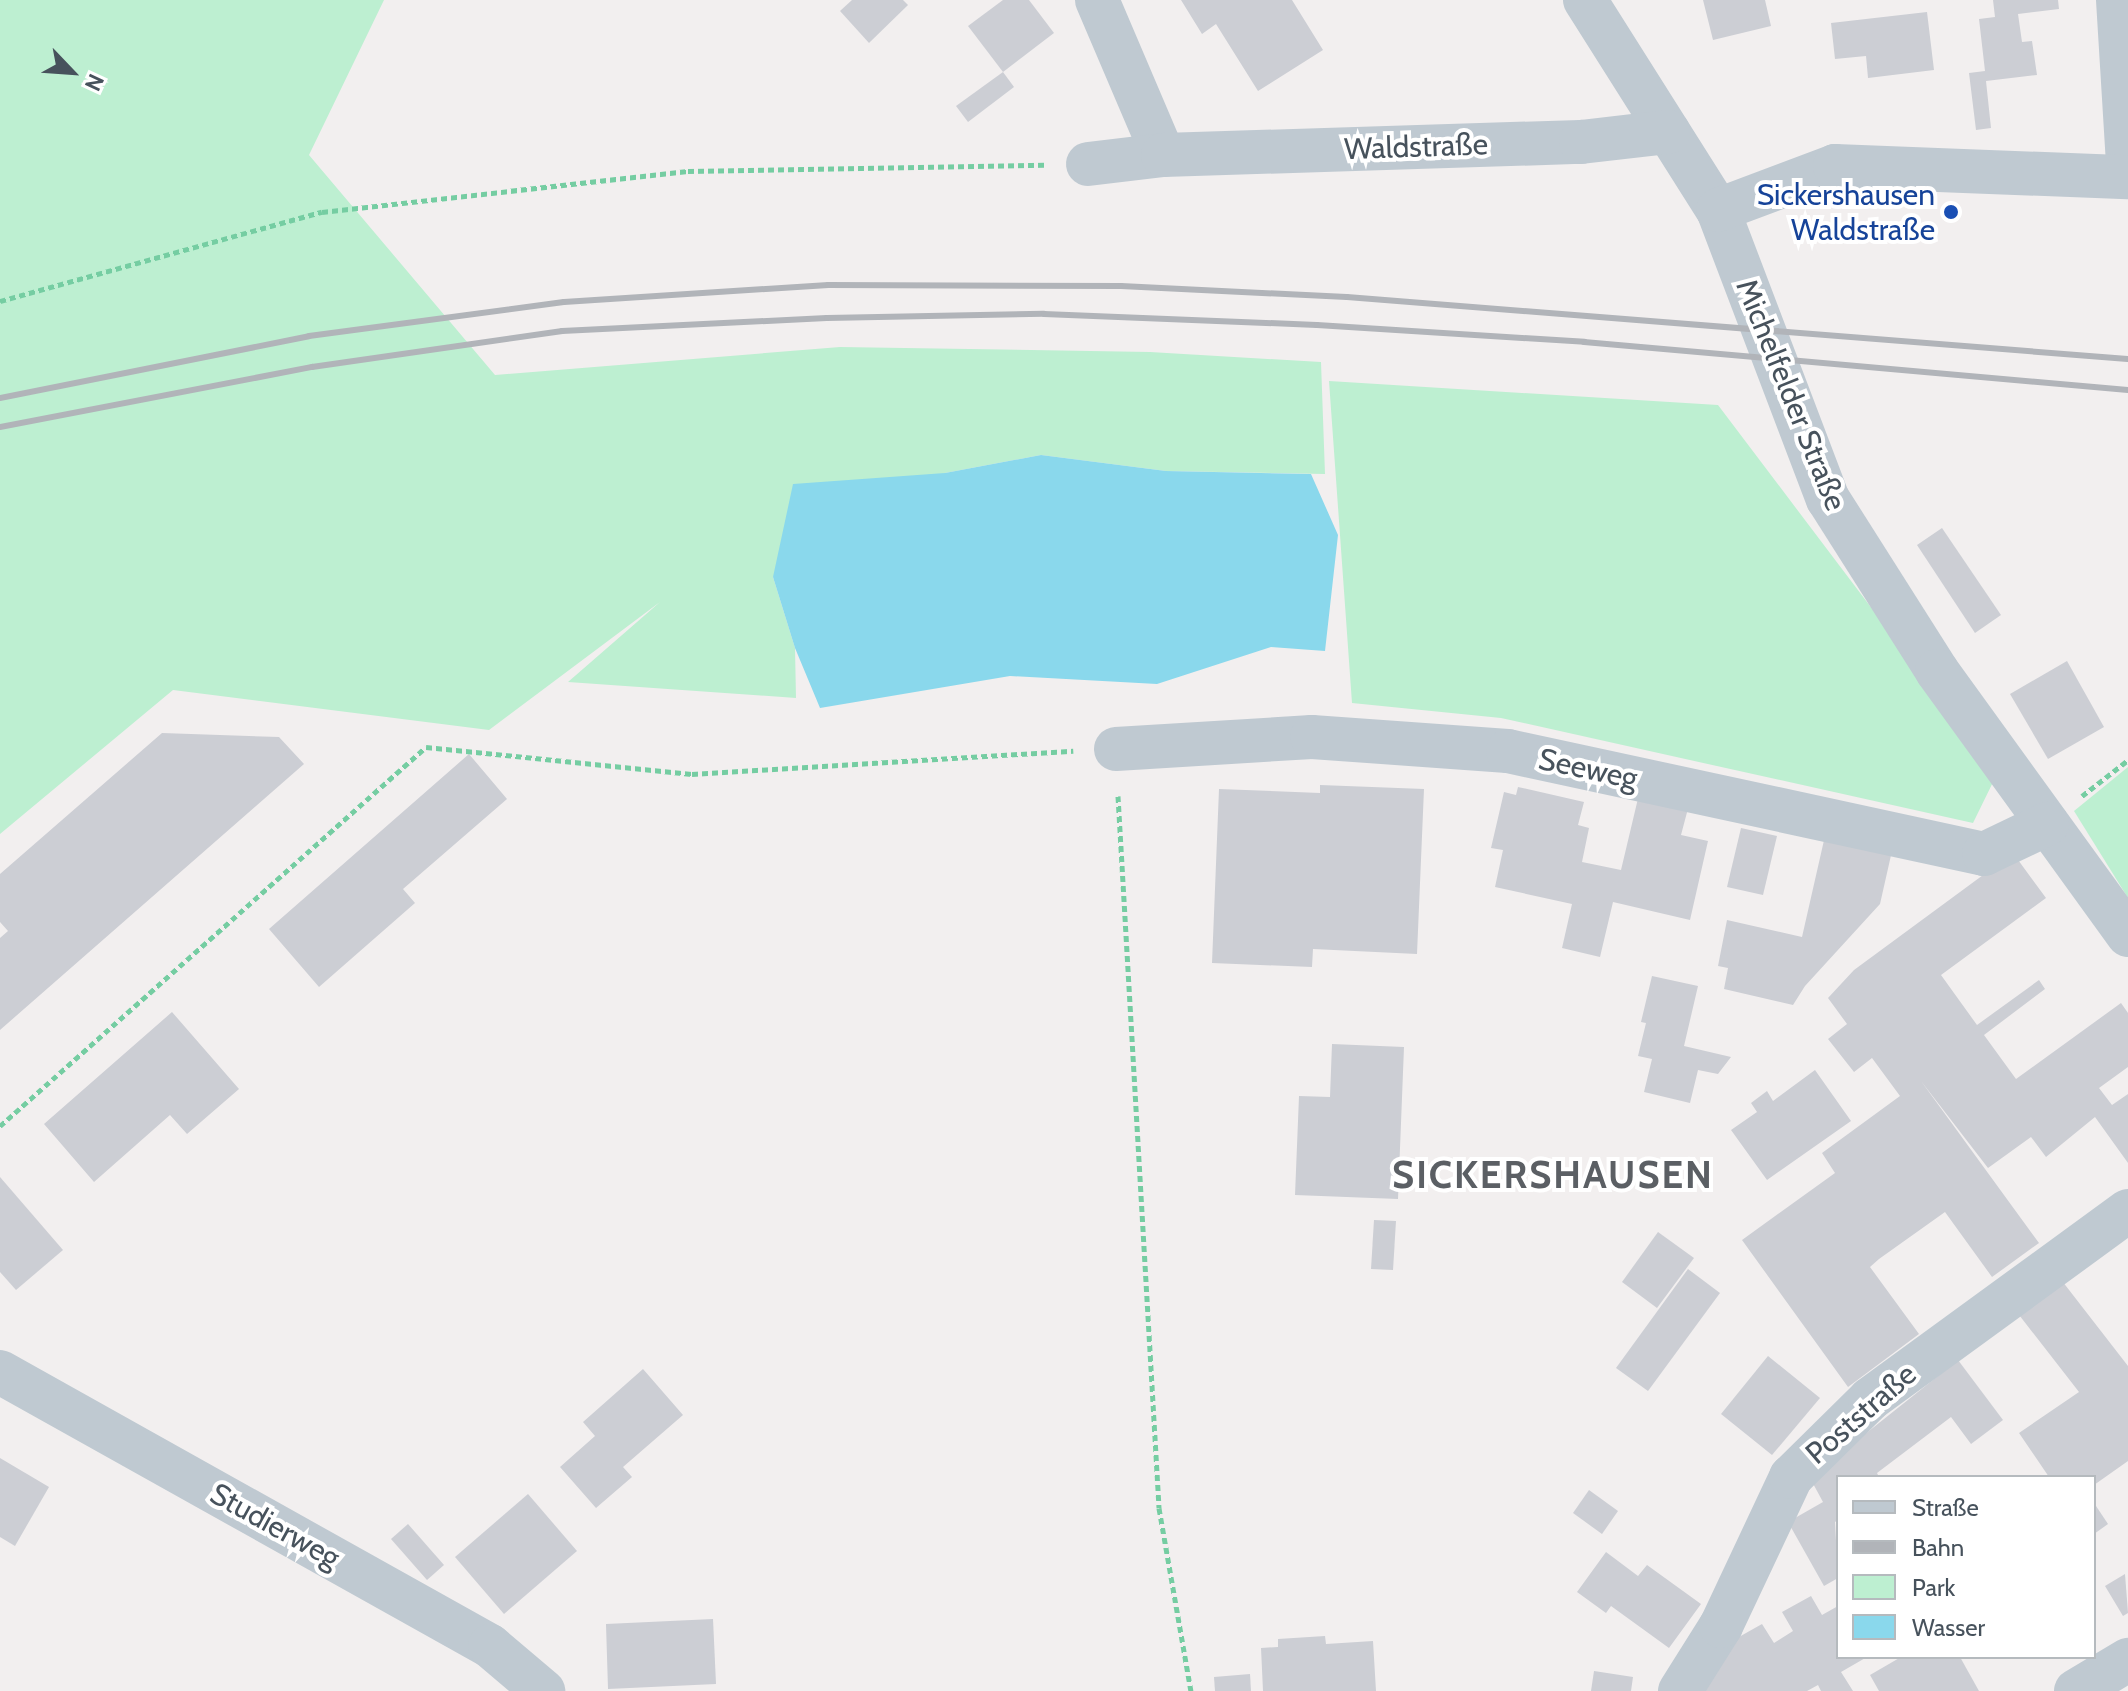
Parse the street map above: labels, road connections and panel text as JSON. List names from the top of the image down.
{
  "streets": {
    "street": [
      "Waldstraße",
      "Michelfelder Straße",
      "Seeweg",
      "Poststraße",
      "Studierweg"
    ]
  },
  "crossings": [
    ["Waldstraße", "Michelfelder Straße"],
    ["Michelfelder Straße", "Seeweg"]
  ],
  "districts": ["SICKERSHAUSEN"],
  "places": ["Sickershausen Waldstraße"],
  "legend": [
    "Straße",
    "Bahn",
    "Park",
    "Wasser"
  ],
  "north": "bottom right"
}
